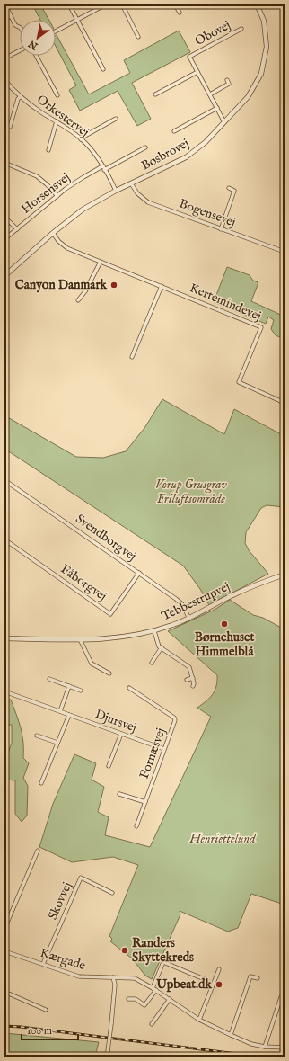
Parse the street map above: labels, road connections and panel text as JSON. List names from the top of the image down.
{
  "streets": {
    "street": [
      "Obovej",
      "Orkestervej",
      "Bøsbrovej",
      "Horsensvej",
      "Bogensevej",
      "Kertemindevej",
      "Svendborgvej",
      "Fåborgvej",
      "Tebbestrupvej",
      "Djursvej",
      "Fornæsvej",
      "Skovvej",
      "Kærgade"
    ]
  },
  "crossings": [
    ["Obovej", "Bøsbrovej"],
    ["Orkestervej", "Bøsbrovej"],
    ["Orkestervej", "Horsensvej"],
    ["Bøsbrovej", "Bogensevej"],
    ["Bøsbrovej", "Kertemindevej"],
    ["Svendborgvej", "Fåborgvej"],
    ["Svendborgvej", "Tebbestrupvej"],
    ["Djursvej", "Fornæsvej"],
    ["Skovvej", "Kærgade"]
  ],
  "parks": ["Vorup Grusgrav Friluftsområde", "Henriettelund"],
  "places": [
    "Canyon Danmark",
    "Børnehuset Himmelblå",
    "Randers Skyttekreds",
    "Upbeat.dk"
  ],
  "scale_bar": "100 m",
  "north": "bottom left"
}
